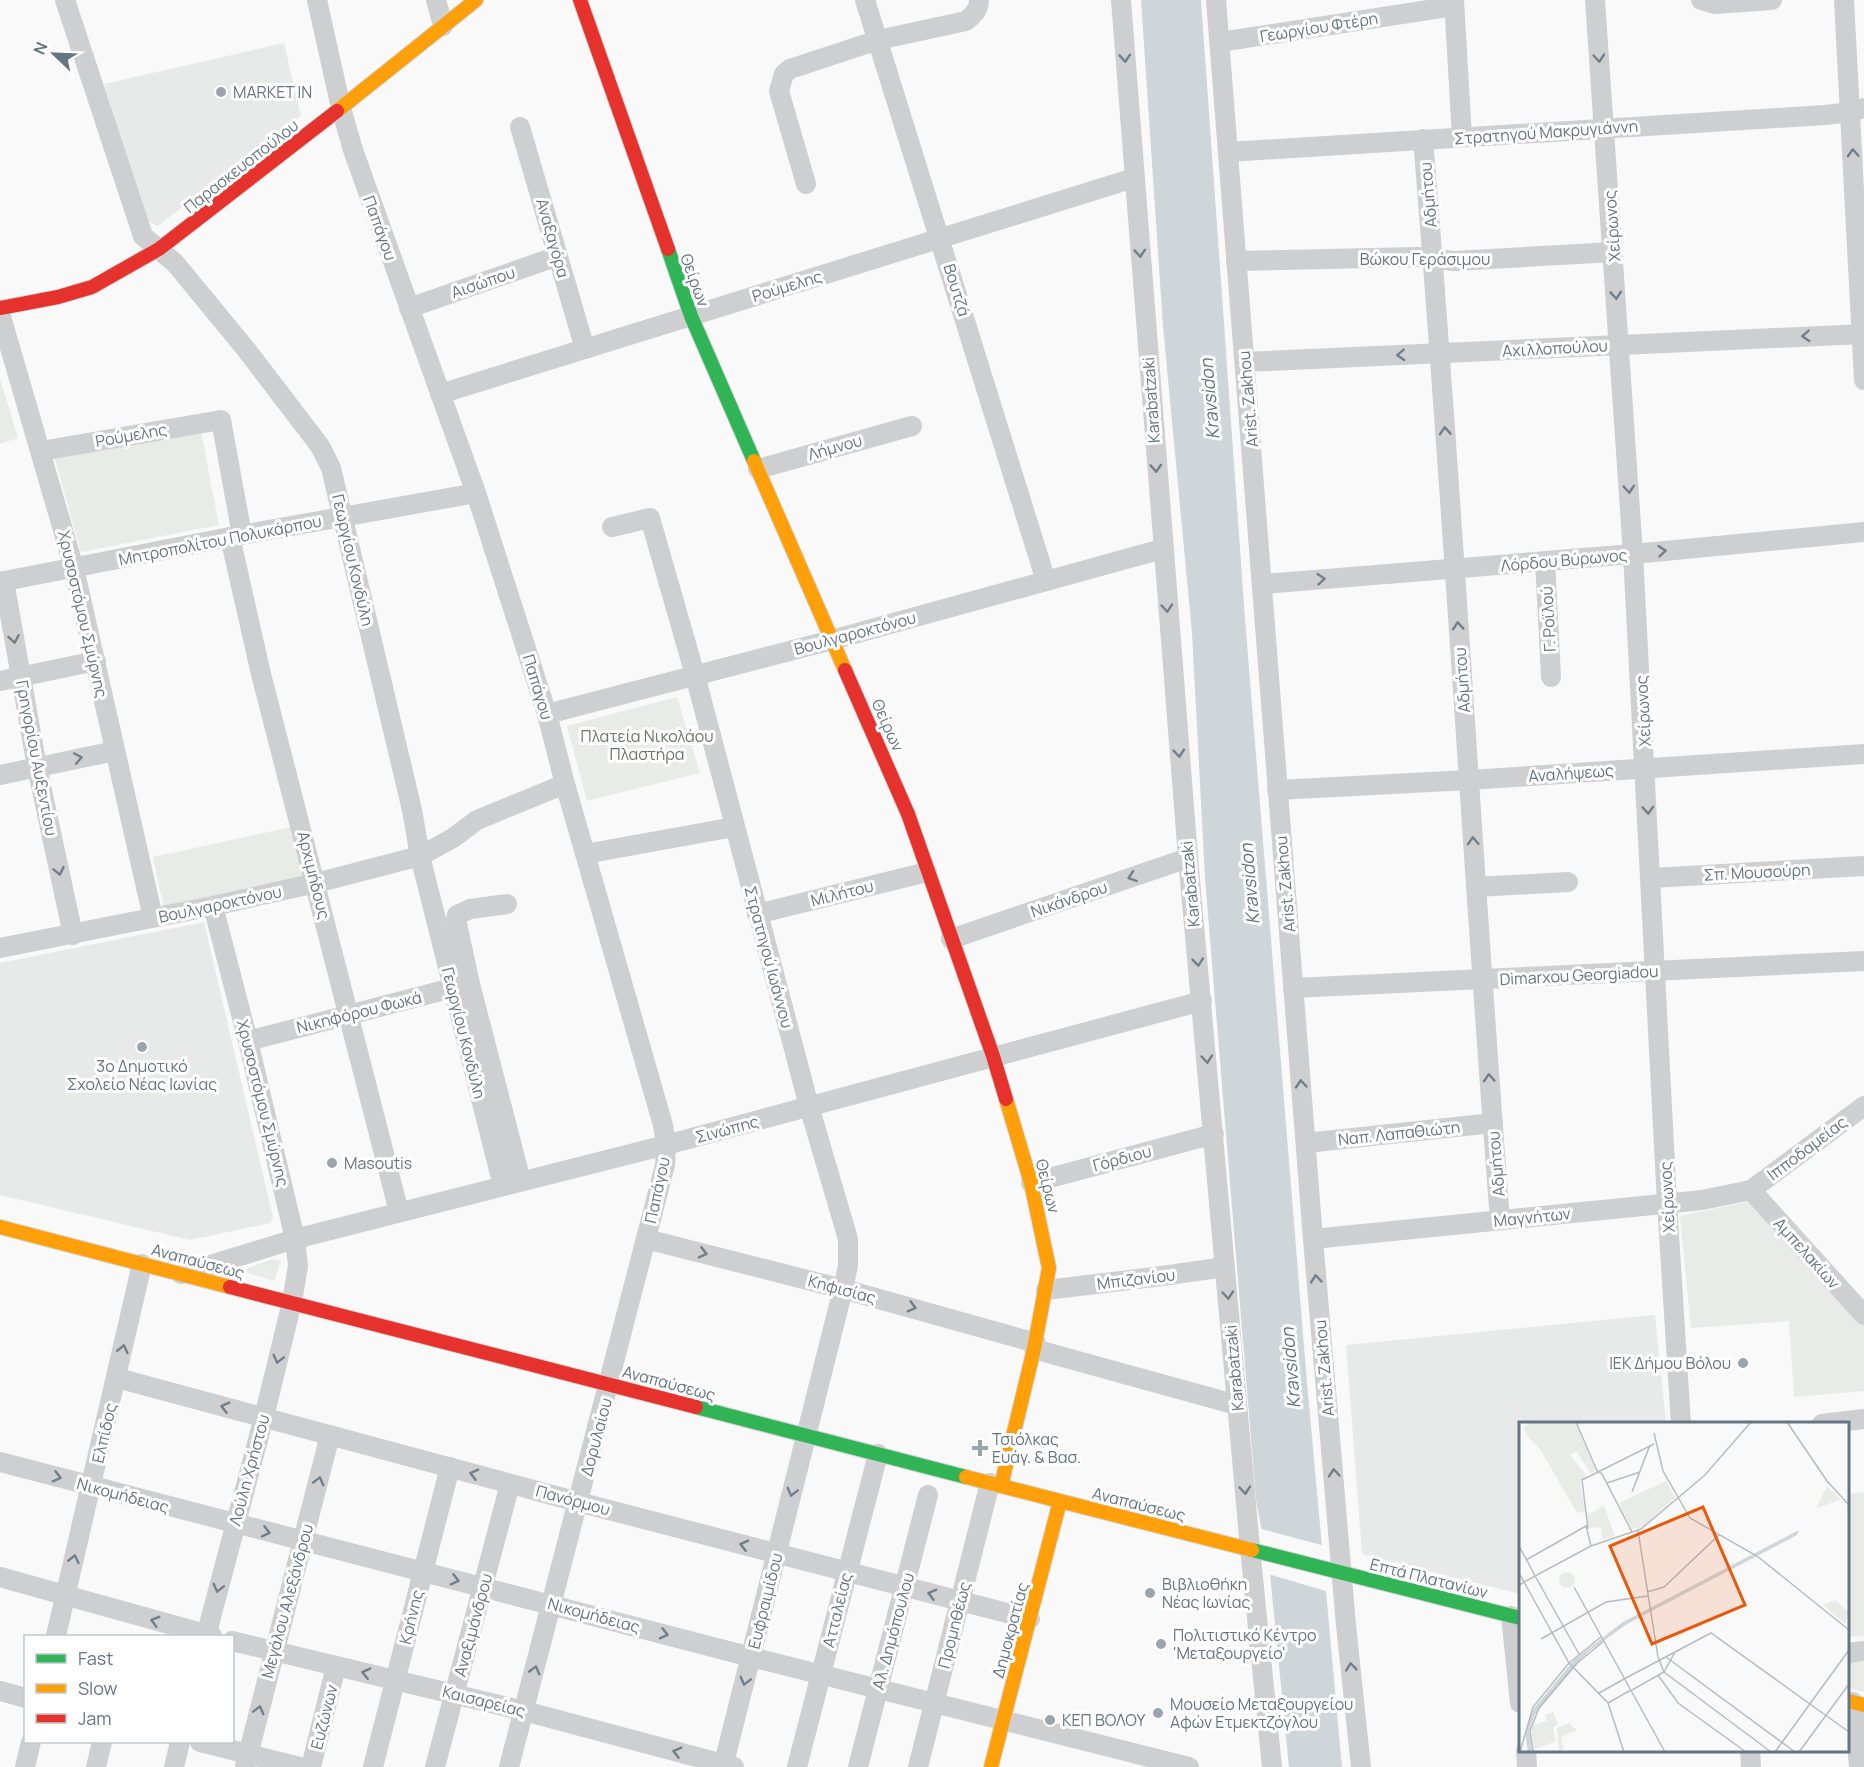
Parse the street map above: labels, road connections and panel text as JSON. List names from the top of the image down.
{
  "streets": {
    "street": [
      "Γεωργίου Φτέρη",
      "Στρατηγού Μακρυγιάννη",
      "Παρασκευοπούλου",
      "Αδμήτου",
      "Χείρωνος",
      "Παπάγου",
      "Αναξαγόρα",
      "Βώκου Γεράσιμου",
      "Θείρων",
      "Αισώπου",
      "Ρούμελης",
      "Βουτζά",
      "Αχιλλοπούλου",
      "Arist. Zakhou",
      "Karabatzaki",
      "Λήμνου",
      "Μητροπολίτου Πολυκάρπου",
      "Γεωργίου Κονδύλη",
      "Λόρδου Βύρωνος",
      "Χρυσοστόμου Σμύρνης",
      "Γ. Ροϊλού",
      "Βουλγαροκτόνου",
      "Γρηγορίου Αυξεντίου",
      "Αναλήψεως",
      "Σπ. Μουσούρη",
      "Αρχιμήδους",
      "Μιλήτου",
      "Νικάνδρου",
      "Στρατηγού Ιωάννου",
      "Dimarxou Georgiadou",
      "Νικηφόρου Φωκά",
      "Σινώπης",
      "Ναπ. Λαπαθιώτη",
      "Ιπποδαμείας",
      "Γόρδιου",
      "Μαγνήτων",
      "Αμπελακίων",
      "Αναπαύσεως",
      "Μπιζανίου",
      "Κηφισίας",
      "Ελπίδος",
      "Δορυλαίου",
      "Λούλη Χρήστου",
      "Νικομήδειας",
      "Πανόρμου",
      "Επτά Πλατανίων",
      "Μεγάλου Αλεξάνδρου",
      "Ευφραιμίδου",
      "Ατταλείας",
      "Κρήνης",
      "Αναξιμάνδρου",
      "Προμηθέως",
      "Δημοκρατίας",
      "Αλ. Δημόπουλου",
      "Καισαρείας",
      "Ευζώνων"
    ]
  },
  "crossings": [
    ["Γεωργίου Φτέρη", "Arist. Zakhou"],
    ["Στρατηγού Μακρυγιάννη", "Αδμήτου"],
    ["Στρατηγού Μακρυγιάννη", "Χείρωνος"],
    ["Στρατηγού Μακρυγιάννη", "Arist. Zakhou"],
    ["Παρασκευοπούλου", "Παπάγου"],
    ["Παρασκευοπούλου", "Γεωργίου Κονδύλη"],
    ["Αδμήτου", "Βώκου Γεράσιμου"],
    ["Αδμήτου", "Αχιλλοπούλου"],
    ["Αδμήτου", "Λόρδου Βύρωνος"],
    ["Αδμήτου", "Αναλήψεως"],
    ["Αδμήτου", "Dimarxou Georgiadou"],
    ["Αδμήτου", "Ναπ. Λαπαθιώτη"],
    ["Αδμήτου", "Μαγνήτων"],
    ["Χείρωνος", "Βώκου Γεράσιμου"],
    ["Χείρωνος", "Αχιλλοπούλου"],
    ["Χείρωνος", "Λόρδου Βύρωνος"],
    ["Χείρωνος", "Αναλήψεως"],
    ["Χείρωνος", "Σπ. Μουσούρη"],
    ["Χείρωνος", "Dimarxou Georgiadou"],
    ["Χείρωνος", "Μαγνήτων"],
    ["Παπάγου", "Αισώπου"],
    ["Παπάγου", "Ρούμελης"],
    ["Παπάγου", "Μητροπολίτου Πολυκάρπου"],
    ["Παπάγου", "Βουλγαροκτόνου"],
    ["Παπάγου", "Σινώπης"],
    ["Παπάγου", "Αναπαύσεως"],
    ["Παπάγου", "Κηφισίας"],
    ["Παπάγου", "Δορυλαίου"],
    ["Αναξαγόρα", "Αισώπου"],
    ["Αναξαγόρα", "Ρούμελης"],
    ["Βώκου Γεράσιμου", "Arist. Zakhou"],
    ["Θείρων", "Ρούμελης"],
    ["Θείρων", "Λήμνου"],
    ["Θείρων", "Βουλγαροκτόνου"],
    ["Θείρων", "Μιλήτου"],
    ["Θείρων", "Νικάνδρου"],
    ["Θείρων", "Σινώπης"],
    ["Θείρων", "Γόρδιου"],
    ["Θείρων", "Αναπαύσεως"],
    ["Θείρων", "Μπιζανίου"],
    ["Θείρων", "Κηφισίας"],
    ["Θείρων", "Προμηθέως"],
    ["Ρούμελης", "Βουτζά"],
    ["Ρούμελης", "Karabatzaki"],
    ["Ρούμελης", "Χρυσοστόμου Σμύρνης"],
    ["Ρούμελης", "Αρχιμήδους"],
    ["Βουτζά", "Βουλγαροκτόνου"],
    ["Αχιλλοπούλου", "Arist. Zakhou"],
    ["Arist. Zakhou", "Λόρδου Βύρωνος"],
    ["Arist. Zakhou", "Αναλήψεως"],
    ["Arist. Zakhou", "Dimarxou Georgiadou"],
    ["Arist. Zakhou", "Ναπ. Λαπαθιώτη"],
    ["Arist. Zakhou", "Μαγνήτων"],
    ["Arist. Zakhou", "Αναπαύσεως"],
    ["Arist. Zakhou", "Επτά Πλατανίων"],
    ["Karabatzaki", "Βουλγαροκτόνου"],
    ["Karabatzaki", "Νικάνδρου"],
    ["Karabatzaki", "Σινώπης"],
    ["Karabatzaki", "Γόρδιου"],
    ["Karabatzaki", "Αναπαύσεως"],
    ["Karabatzaki", "Μπιζανίου"],
    ["Karabatzaki", "Κηφισίας"],
    ["Μητροπολίτου Πολυκάρπου", "Γεωργίου Κονδύλη"],
    ["Μητροπολίτου Πολυκάρπου", "Χρυσοστόμου Σμύρνης"],
    ["Μητροπολίτου Πολυκάρπου", "Γρηγορίου Αυξεντίου"],
    ["Μητροπολίτου Πολυκάρπου", "Αρχιμήδους"],
    ["Γεωργίου Κονδύλη", "Βουλγαροκτόνου"],
    ["Γεωργίου Κονδύλη", "Νικηφόρου Φωκά"],
    ["Γεωργίου Κονδύλη", "Σινώπης"],
    ["Λόρδου Βύρωνος", "Γ. Ροϊλού"],
    ["Χρυσοστόμου Σμύρνης", "Βουλγαροκτόνου"],
    ["Χρυσοστόμου Σμύρνης", "Νικηφόρου Φωκά"],
    ["Χρυσοστόμου Σμύρνης", "Σινώπης"],
    ["Χρυσοστόμου Σμύρνης", "Αναπαύσεως"],
    ["Χρυσοστόμου Σμύρνης", "Λούλη Χρήστου"],
    ["Βουλγαροκτόνου", "Γρηγορίου Αυξεντίου"],
    ["Βουλγαροκτόνου", "Αρχιμήδους"],
    ["Βουλγαροκτόνου", "Στρατηγού Ιωάννου"],
    ["Αρχιμήδους", "Νικηφόρου Φωκά"],
    ["Αρχιμήδους", "Σινώπης"],
    ["Μιλήτου", "Στρατηγού Ιωάννου"],
    ["Στρατηγού Ιωάννου", "Σινώπης"],
    ["Στρατηγού Ιωάννου", "Αναπαύσεως"],
    ["Στρατηγού Ιωάννου", "Κηφισίας"],
    ["Στρατηγού Ιωάννου", "Ευφραιμίδου"],
    ["Σινώπης", "Αναπαύσεως"],
    ["Ιπποδαμείας", "Μαγνήτων"],
    ["Ιπποδαμείας", "Αμπελακίων"],
    ["Μαγνήτων", "Αμπελακίων"],
    ["Αναπαύσεως", "Ελπίδος"],
    ["Αναπαύσεως", "Δορυλαίου"],
    ["Αναπαύσεως", "Λούλη Χρήστου"],
    ["Αναπαύσεως", "Επτά Πλατανίων"],
    ["Αναπαύσεως", "Ευφραιμίδου"],
    ["Αναπαύσεως", "Ατταλείας"],
    ["Αναπαύσεως", "Προμηθέως"],
    ["Αναπαύσεως", "Δημοκρατίας"],
    ["Ελπίδος", "Νικομήδειας"],
    ["Ελπίδος", "Πανόρμου"],
    ["Δορυλαίου", "Νικομήδειας"],
    ["Δορυλαίου", "Πανόρμου"],
    ["Δορυλαίου", "Καισαρείας"],
    ["Λούλη Χρήστου", "Νικομήδειας"],
    ["Λούλη Χρήστου", "Πανόρμου"],
    ["Νικομήδειας", "Μεγάλου Αλεξάνδρου"],
    ["Νικομήδειας", "Ευφραιμίδου"],
    ["Νικομήδειας", "Ατταλείας"],
    ["Νικομήδειας", "Κρήνης"],
    ["Νικομήδειας", "Αναξιμάνδρου"],
    ["Νικομήδειας", "Προμηθέως"],
    ["Νικομήδειας", "Δημοκρατίας"],
    ["Νικομήδειας", "Αλ. Δημόπουλου"],
    ["Πανόρμου", "Μεγάλου Αλεξάνδρου"],
    ["Πανόρμου", "Ευφραιμίδου"],
    ["Πανόρμου", "Ατταλείας"],
    ["Πανόρμου", "Κρήνης"],
    ["Πανόρμου", "Αναξιμάνδρου"],
    ["Πανόρμου", "Προμηθέως"],
    ["Πανόρμου", "Δημοκρατίας"],
    ["Πανόρμου", "Αλ. Δημόπουλου"],
    ["Μεγάλου Αλεξάνδρου", "Καισαρείας"],
    ["Ευφραιμίδου", "Καισαρείας"],
    ["Κρήνης", "Καισαρείας"],
    ["Αναξιμάνδρου", "Καισαρείας"],
    ["Καισαρείας", "Ευζώνων"]
  ],
  "one_way": [
    "Αδμήτου",
    "Χείρωνος",
    "Αχιλλοπούλου",
    "Arist. Zakhou",
    "Karabatzaki",
    "Λόρδου Βύρωνος",
    "Γρηγορίου Αυξεντίου",
    "Νικάνδρου",
    "Κηφισίας",
    "Ελπίδος",
    "Λούλη Χρήστου",
    "Νικομήδειας",
    "Πανόρμου",
    "Μεγάλου Αλεξάνδρου",
    "Ευφραιμίδου",
    "Καισαρείας"
  ],
  "water": ["Kravsidon"],
  "parks": ["Πλατεία Νικολάου Πλαστήρα"],
  "places": {
    "other": [
      "MARKET IN",
      "3ο Δημοτικό Σχολείο Νέας Ιωνίας",
      "Masoutis",
      "ΙΕΚ Δήμου Βόλου",
      "Βιβλιοθήκη Νέας Ιωνίας",
      "Πολιτιστικό Κέντρο 'Μεταξουργείο'",
      "Μουσείο Μεταξουργείου Αφών Ετμεκτζόγλου",
      "ΚΕΠ ΒΟΛΟΥ"
    ],
    "health": ["Τσιόλκας Ευάγ. & Βασ."]
  },
  "legend": ["Fast", "Slow", "Jam"],
  "north": "top left"
}
